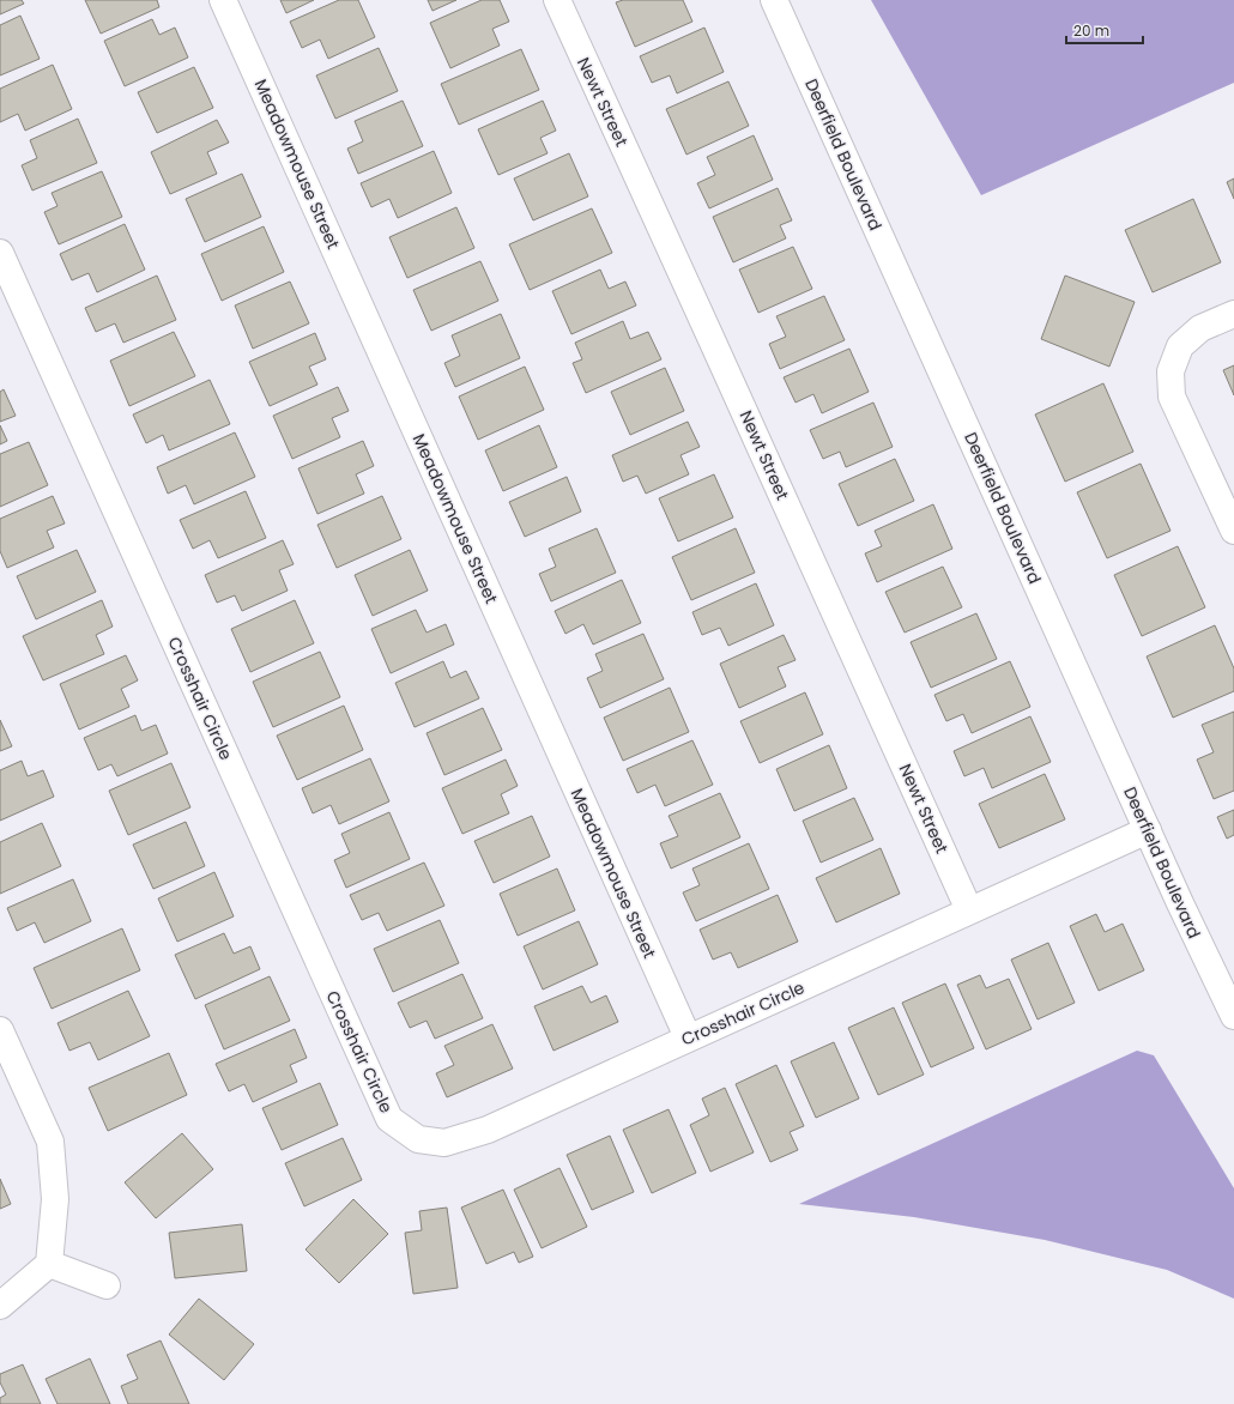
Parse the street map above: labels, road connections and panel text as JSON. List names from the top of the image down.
{
  "streets": {
    "street": [
      "Newt Street",
      "Deerfield Boulevard",
      "Meadowmouse Street",
      "Crosshair Circle"
    ]
  },
  "crossings": [
    ["Newt Street", "Crosshair Circle"],
    ["Deerfield Boulevard", "Crosshair Circle"],
    ["Meadowmouse Street", "Crosshair Circle"]
  ],
  "scale_bar": "20 m"
}
